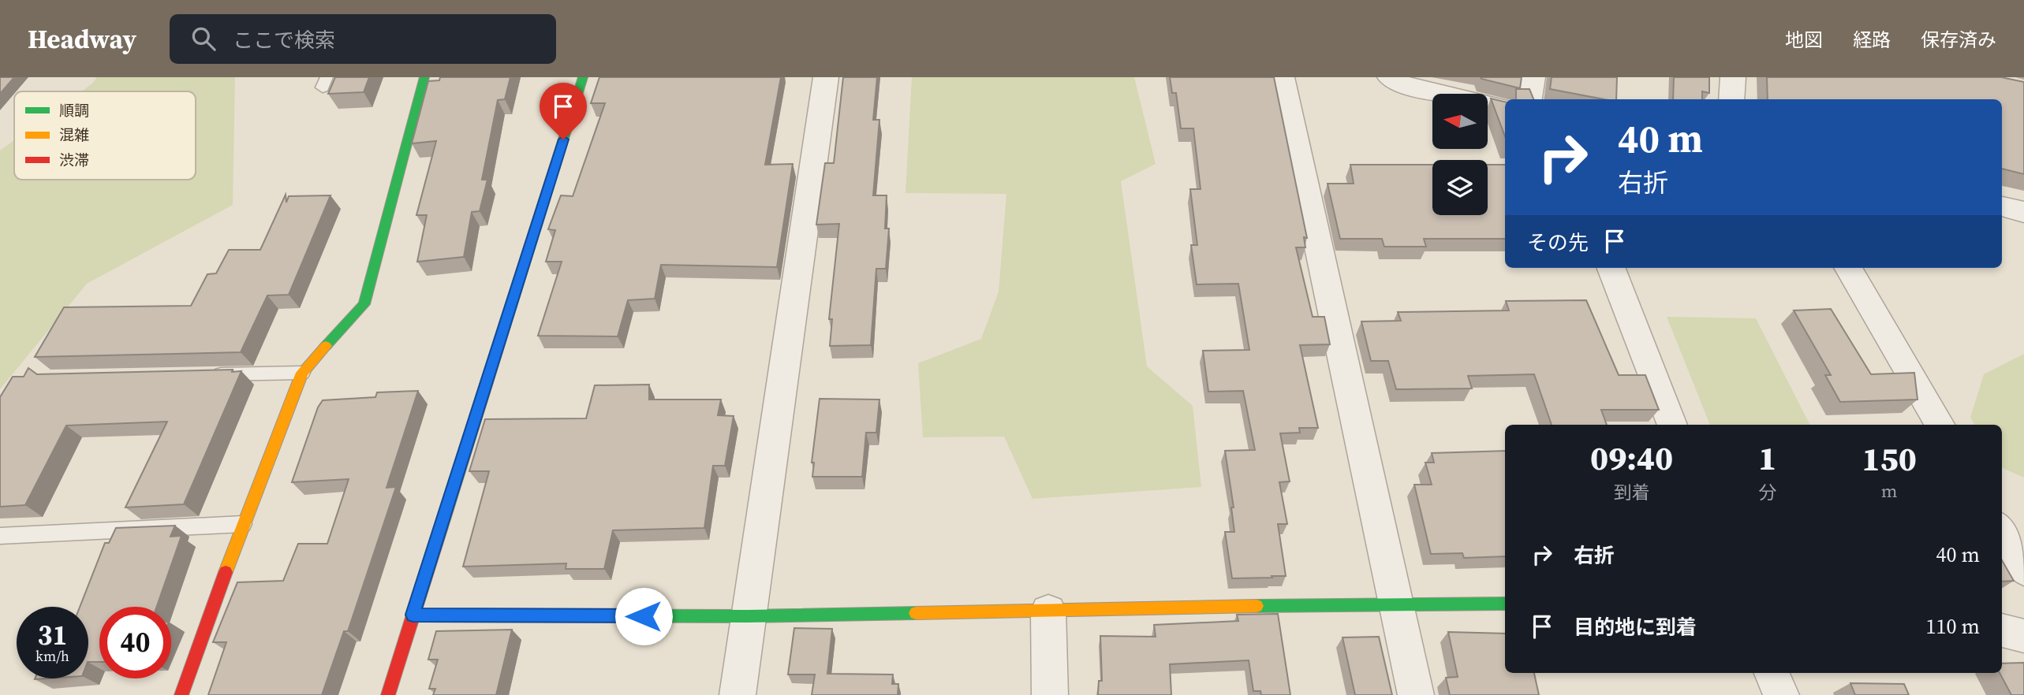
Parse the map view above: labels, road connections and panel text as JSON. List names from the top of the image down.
{
  "legend": ["順調", "混雑", "渋滞"],
  "north": "left",
  "page": {
    "header": "Headway",
    "search": "ここで検索",
    "nav": ["地図", "経路", "保存済み"],
    "turn": ["40 m", "右折"],
    "then": "その先",
    "eta": [
      "09:40",
      "到着",
      "1",
      "分",
      "150",
      "m"
    ],
    "list": [
      {
        "name": "右折",
        "value": "40 m"
      },
      {
        "name": "目的地に到着",
        "value": "110 m"
      }
    ],
    "speed": "31 km/h",
    "limit": "40"
  }
}
